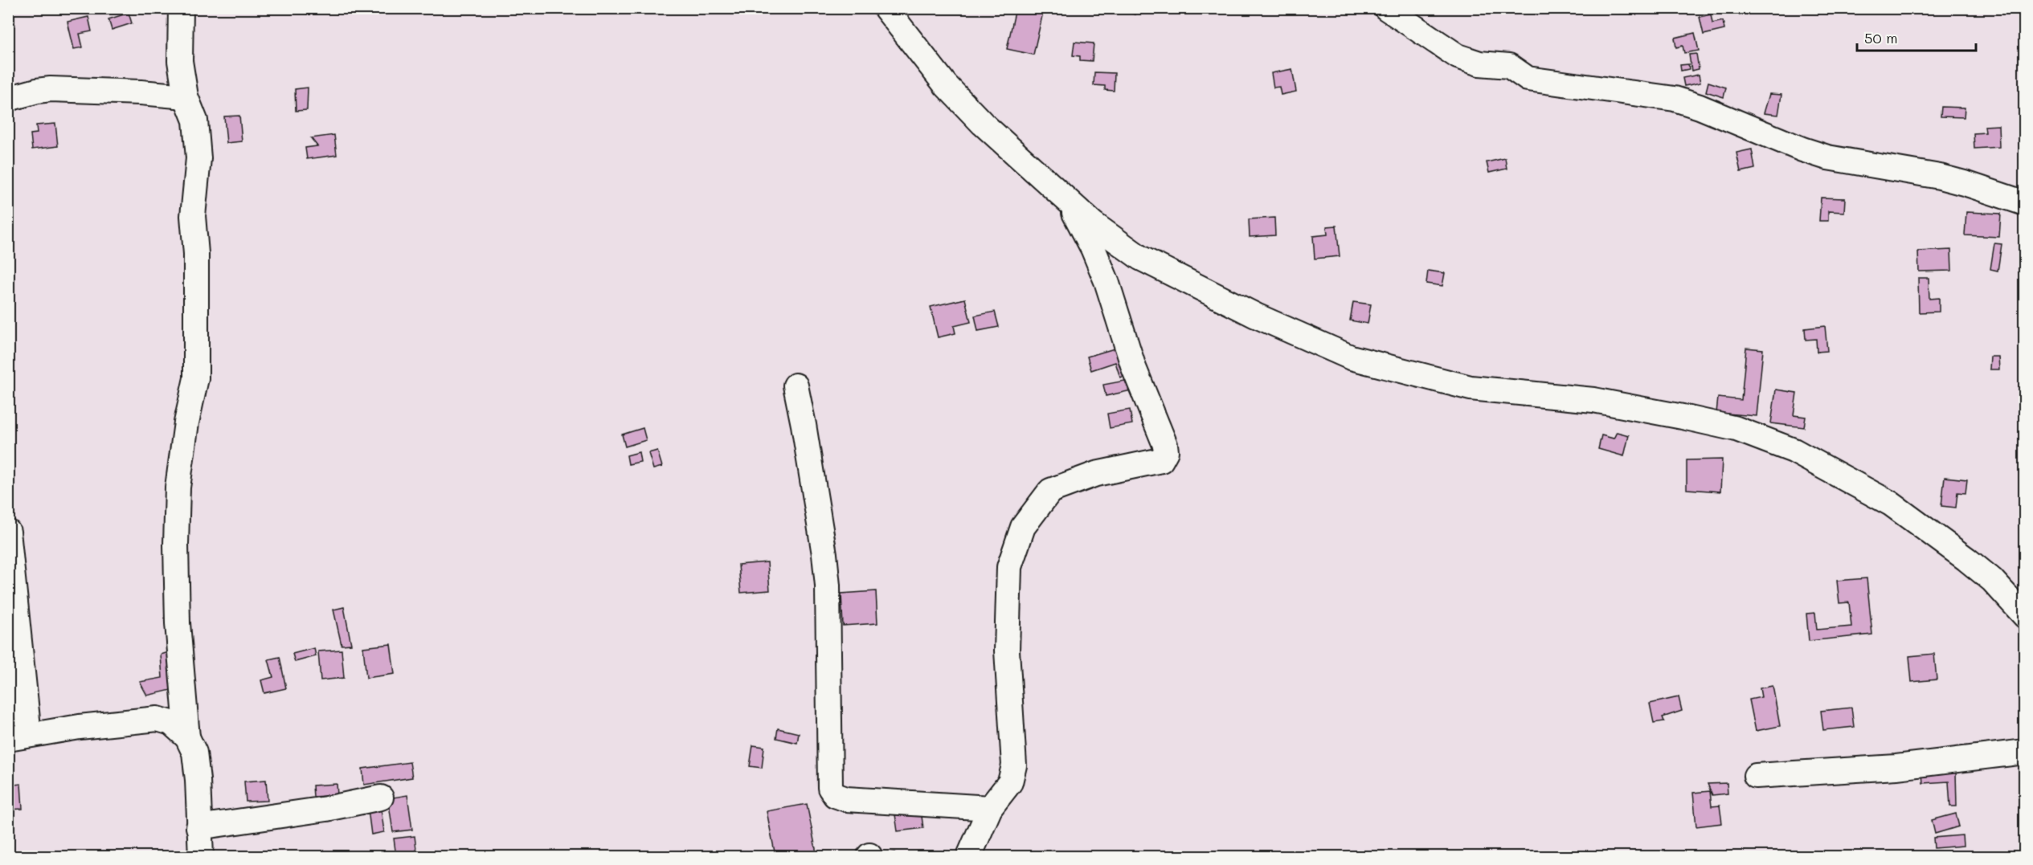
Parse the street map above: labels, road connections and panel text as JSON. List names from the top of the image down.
{
  "scale_bar": "50 m"
}
